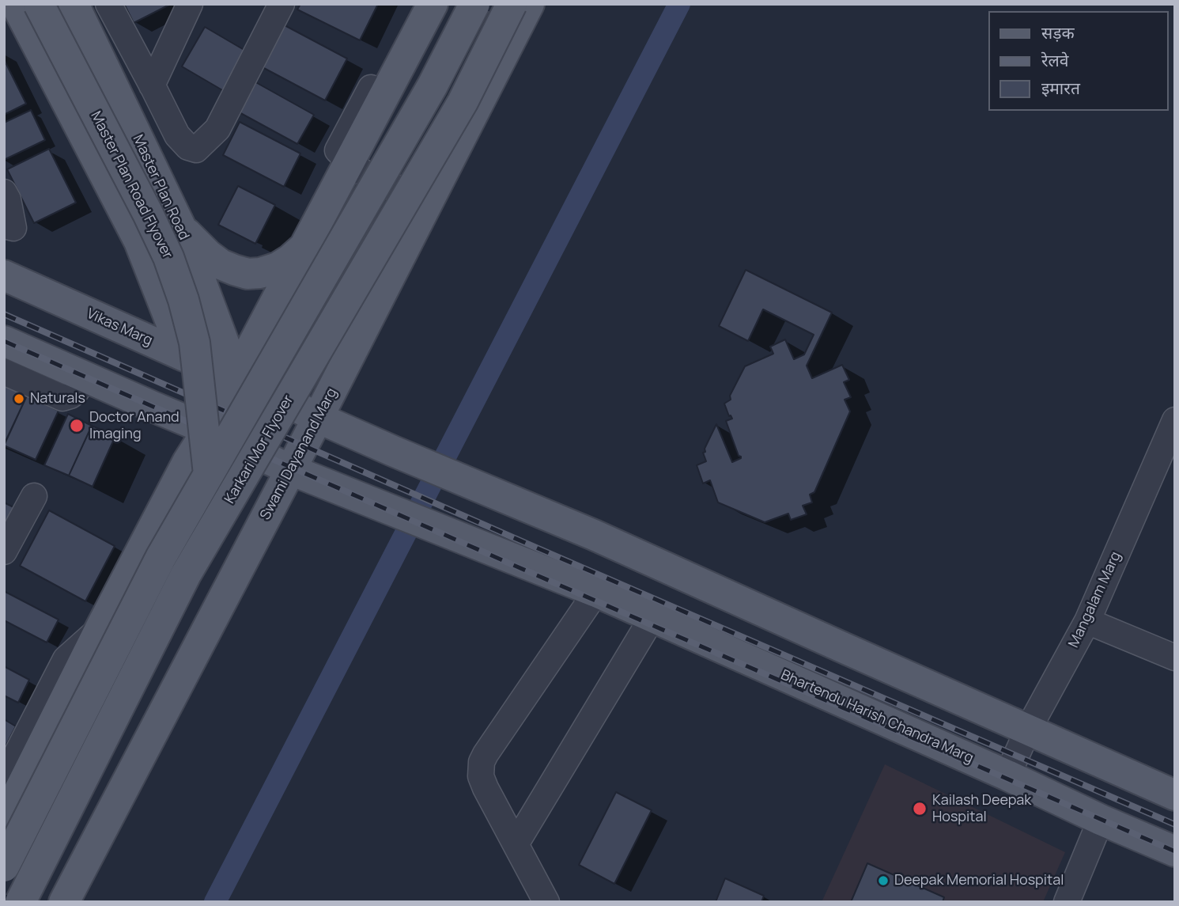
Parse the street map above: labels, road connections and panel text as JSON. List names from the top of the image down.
{
  "streets": {
    "main road": [
      "Master Plan Road Flyover",
      "Master Plan Road",
      "Vikas Marg",
      "Karkari Mor Flyover",
      "Swami Dayanand Marg",
      "Bhartendu Harish Chandra Marg"
    ],
    "street": ["Mangalam Marg"]
  },
  "crossings": [
    ["Master Plan Road", "Vikas Marg"],
    ["Swami Dayanand Marg", "Bhartendu Harish Chandra Marg"],
    ["Mangalam Marg", "Bhartendu Harish Chandra Marg"]
  ],
  "places": [
    "Naturals",
    "Doctor Anand Imaging",
    "Kailash Deepak Hospital",
    "Deepak Memorial Hospital"
  ],
  "legend": ["सड़क", "रेलवे", "इमारत"]
}
